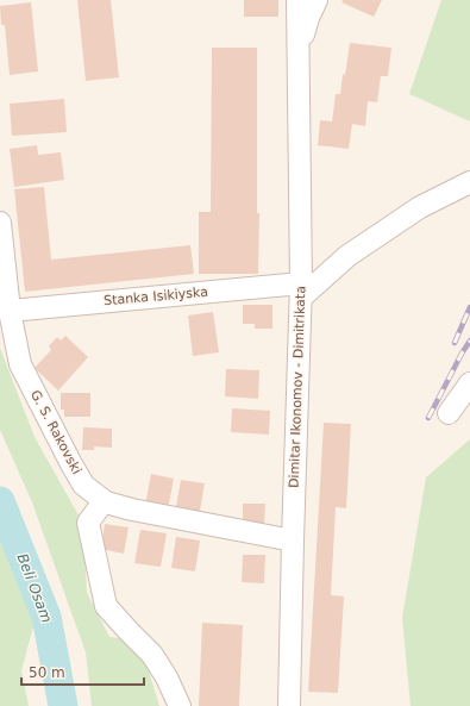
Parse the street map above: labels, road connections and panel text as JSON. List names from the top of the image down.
{
  "streets": {
    "street": ["Stanka Isikiyska", "Dimitar Ikonomov - Dimitrikata", "G. S. Rakovski"]
  },
  "crossings": [
    ["Stanka Isikiyska", "Dimitar Ikonomov - Dimitrikata"],
    ["Stanka Isikiyska", "G. S. Rakovski"],
    ["Dimitar Ikonomov - Dimitrikata", "G. S. Rakovski"]
  ],
  "water": ["Beli Osam"],
  "scale_bar": "50 m"
}
